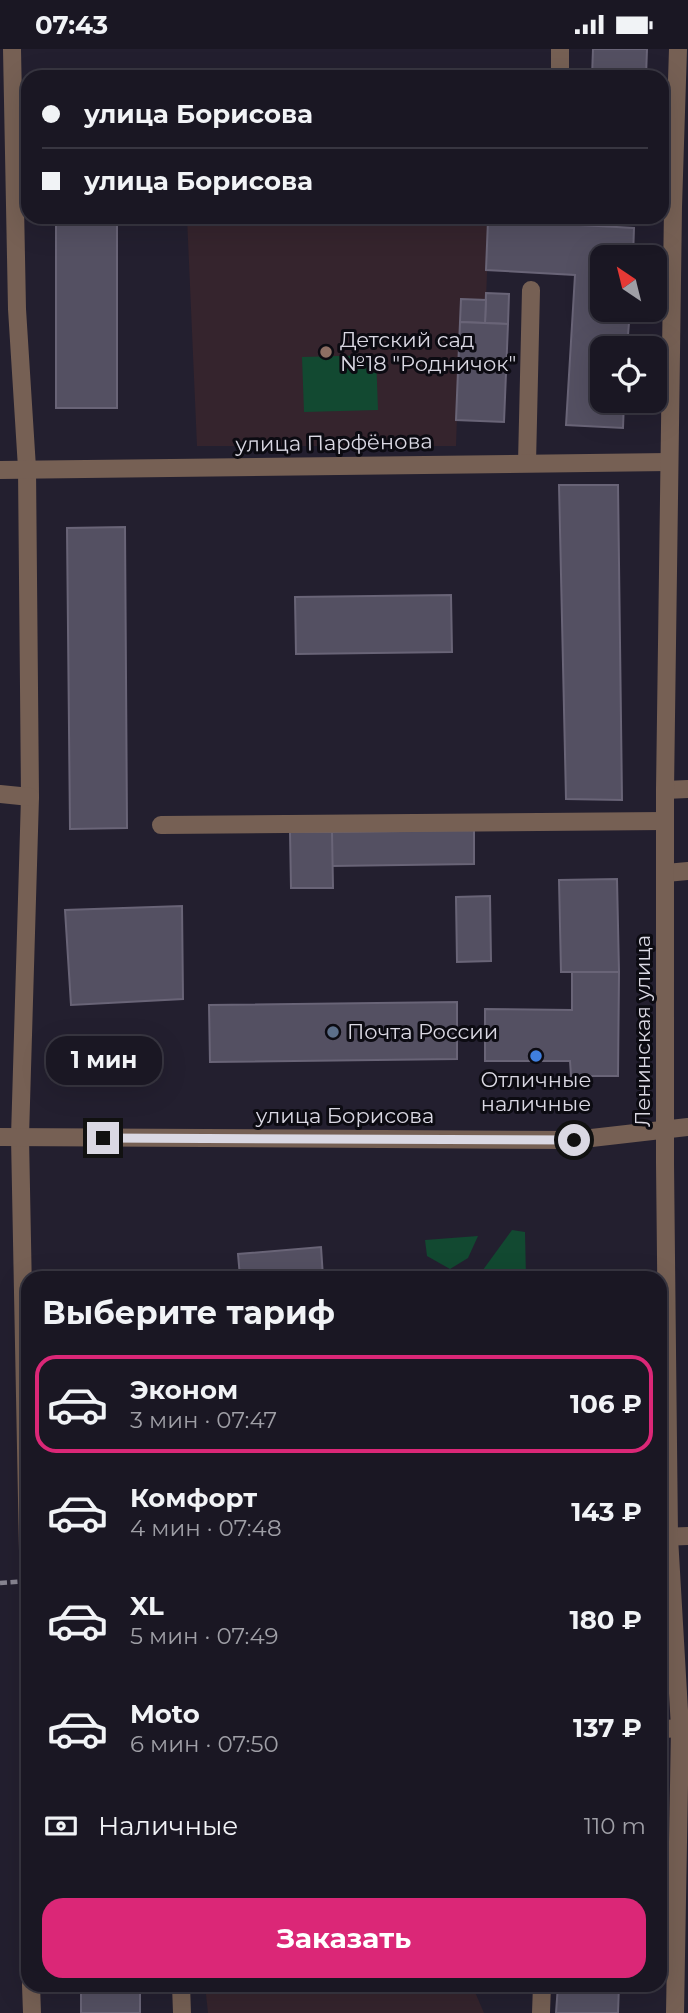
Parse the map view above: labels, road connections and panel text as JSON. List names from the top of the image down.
{
  "streets": {
    "street": ["улица Парфёнова", "Ленинская улица", "улица Борисова"]
  },
  "crossings": [
    ["улица Парфёнова", "Ленинская улица"],
    ["Ленинская улица", "улица Борисова"]
  ],
  "places": ["Детский сад №18 \"Родничок\"", "Почта России", "Отличные наличные"],
  "north": "top left",
  "page": {
    "status": "07:43",
    "banner": ["улица Борисова", "улица Борисова"],
    "bubble": "1 мин",
    "heading": "Выберите тариф",
    "list": [
      {
        "name": "Эконом",
        "note": "3 мин · 07:47",
        "value": "106 ₽"
      },
      {
        "name": "Комфорт",
        "note": "4 мин · 07:48",
        "value": "143 ₽"
      },
      {
        "name": "XL",
        "note": "5 мин · 07:49",
        "value": "180 ₽"
      },
      {
        "name": "Moto",
        "note": "6 мин · 07:50",
        "value": "137 ₽"
      }
    ],
    "pay": ["Наличные", "110 m"],
    "buttons": "Заказать"
  }
}
